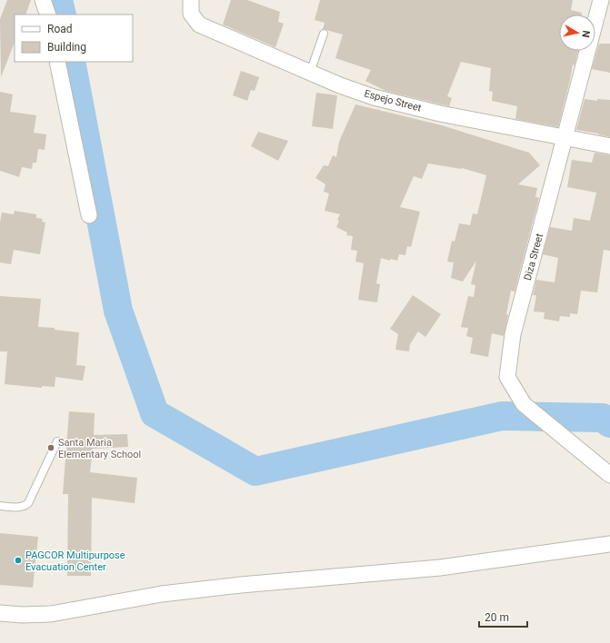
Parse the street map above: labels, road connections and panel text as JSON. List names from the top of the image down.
{
  "streets": {
    "street": ["Espejo Street", "Diza Street"]
  },
  "crossings": [
    ["Espejo Street", "Diza Street"]
  ],
  "places": ["Santa Maria Elementary School", "PAGCOR Multipurpose Evacuation Center"],
  "legend": ["Road", "Building"],
  "scale_bar": "20 m",
  "north": "right"
}
